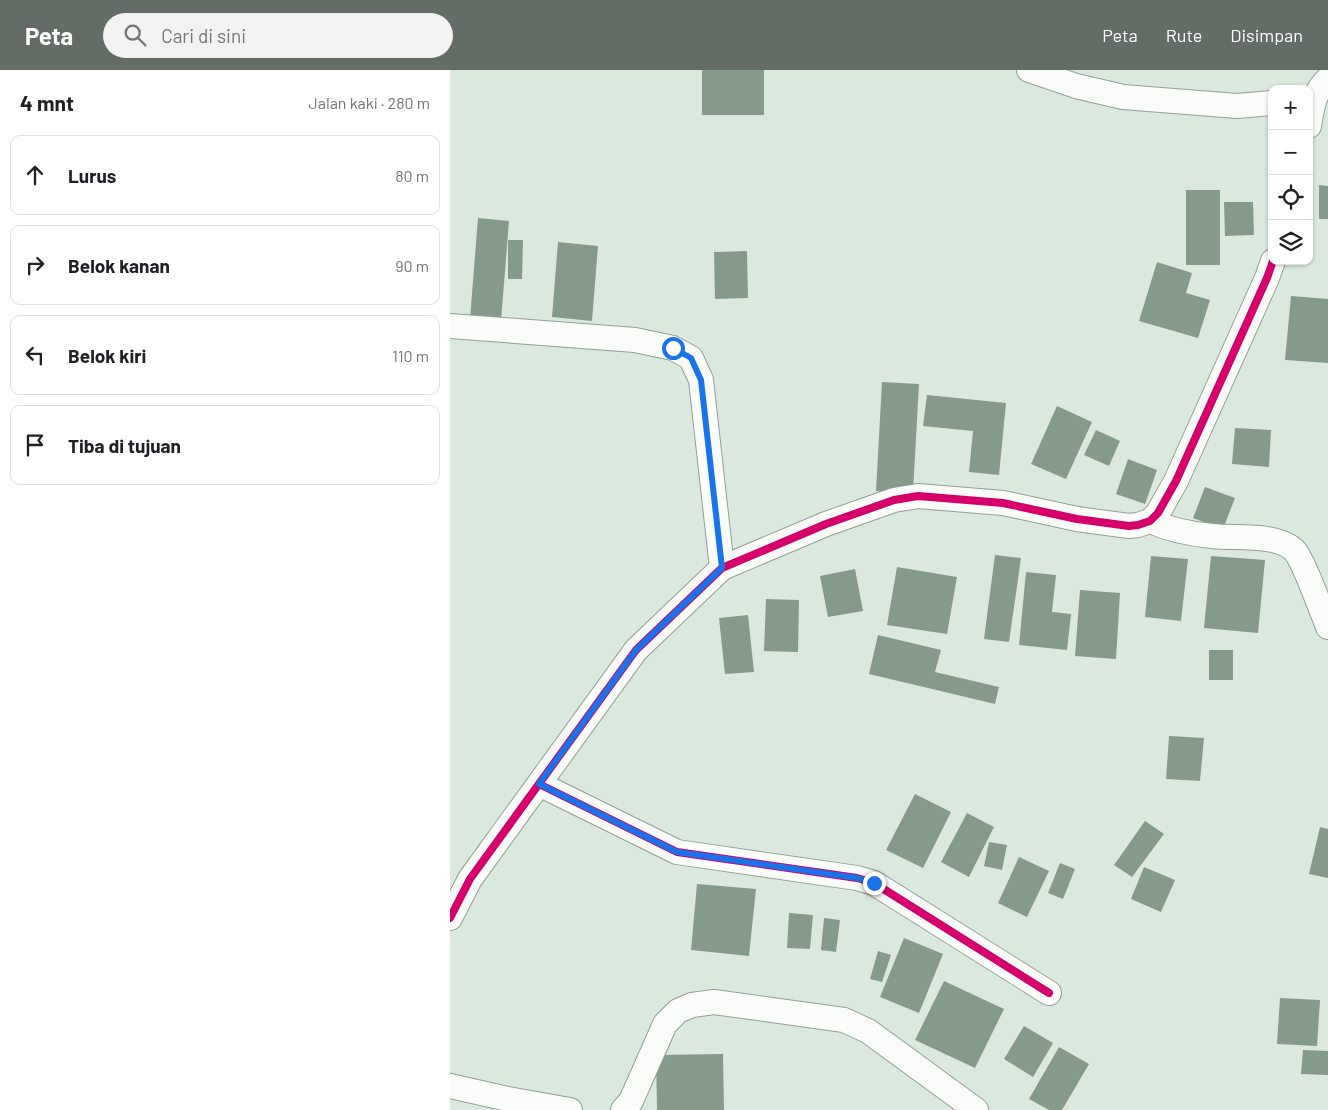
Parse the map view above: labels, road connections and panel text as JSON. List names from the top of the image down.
{
  "page": {
    "header": "Peta",
    "search": "Cari di sini",
    "nav": ["Peta", "Rute", "Disimpan"],
    "heading": ["4 mnt", "Jalan kaki · 280 m"],
    "map_buttons": ["+", "−"],
    "list": [
      ["Lurus", "80 m"],
      ["Belok kanan", "90 m"],
      ["Belok kiri", "110 m"],
      "Tiba di tujuan"
    ]
  }
}
